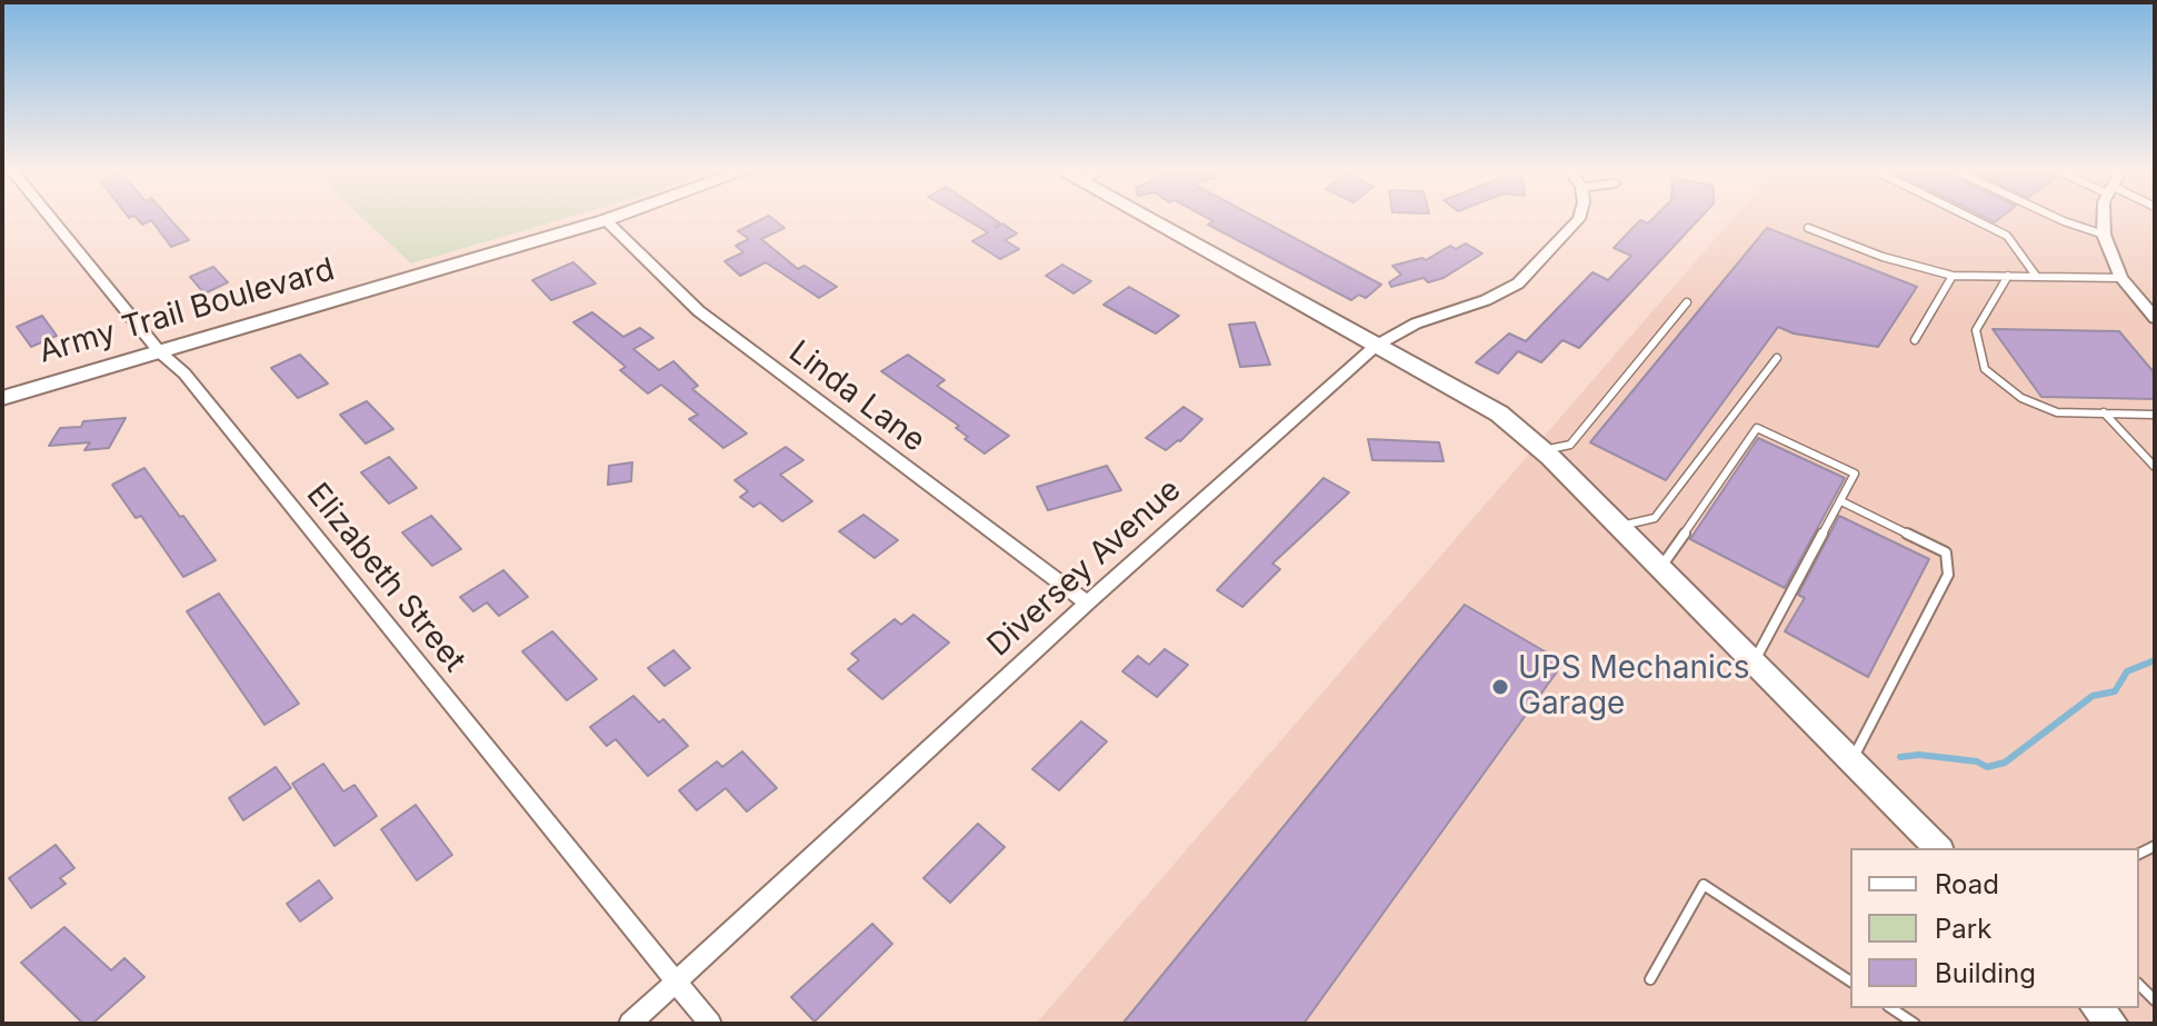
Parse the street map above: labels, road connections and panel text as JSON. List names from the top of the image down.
{
  "streets": {
    "street": [
      "Army Trail Boulevard",
      "Linda Lane",
      "Diversey Avenue",
      "Elizabeth Street"
    ]
  },
  "crossings": [
    ["Army Trail Boulevard", "Linda Lane"],
    ["Army Trail Boulevard", "Elizabeth Street"],
    ["Linda Lane", "Diversey Avenue"],
    ["Diversey Avenue", "Elizabeth Street"]
  ],
  "places": ["UPS Mechanics Garage"],
  "legend": ["Road", "Park", "Building"]
}
